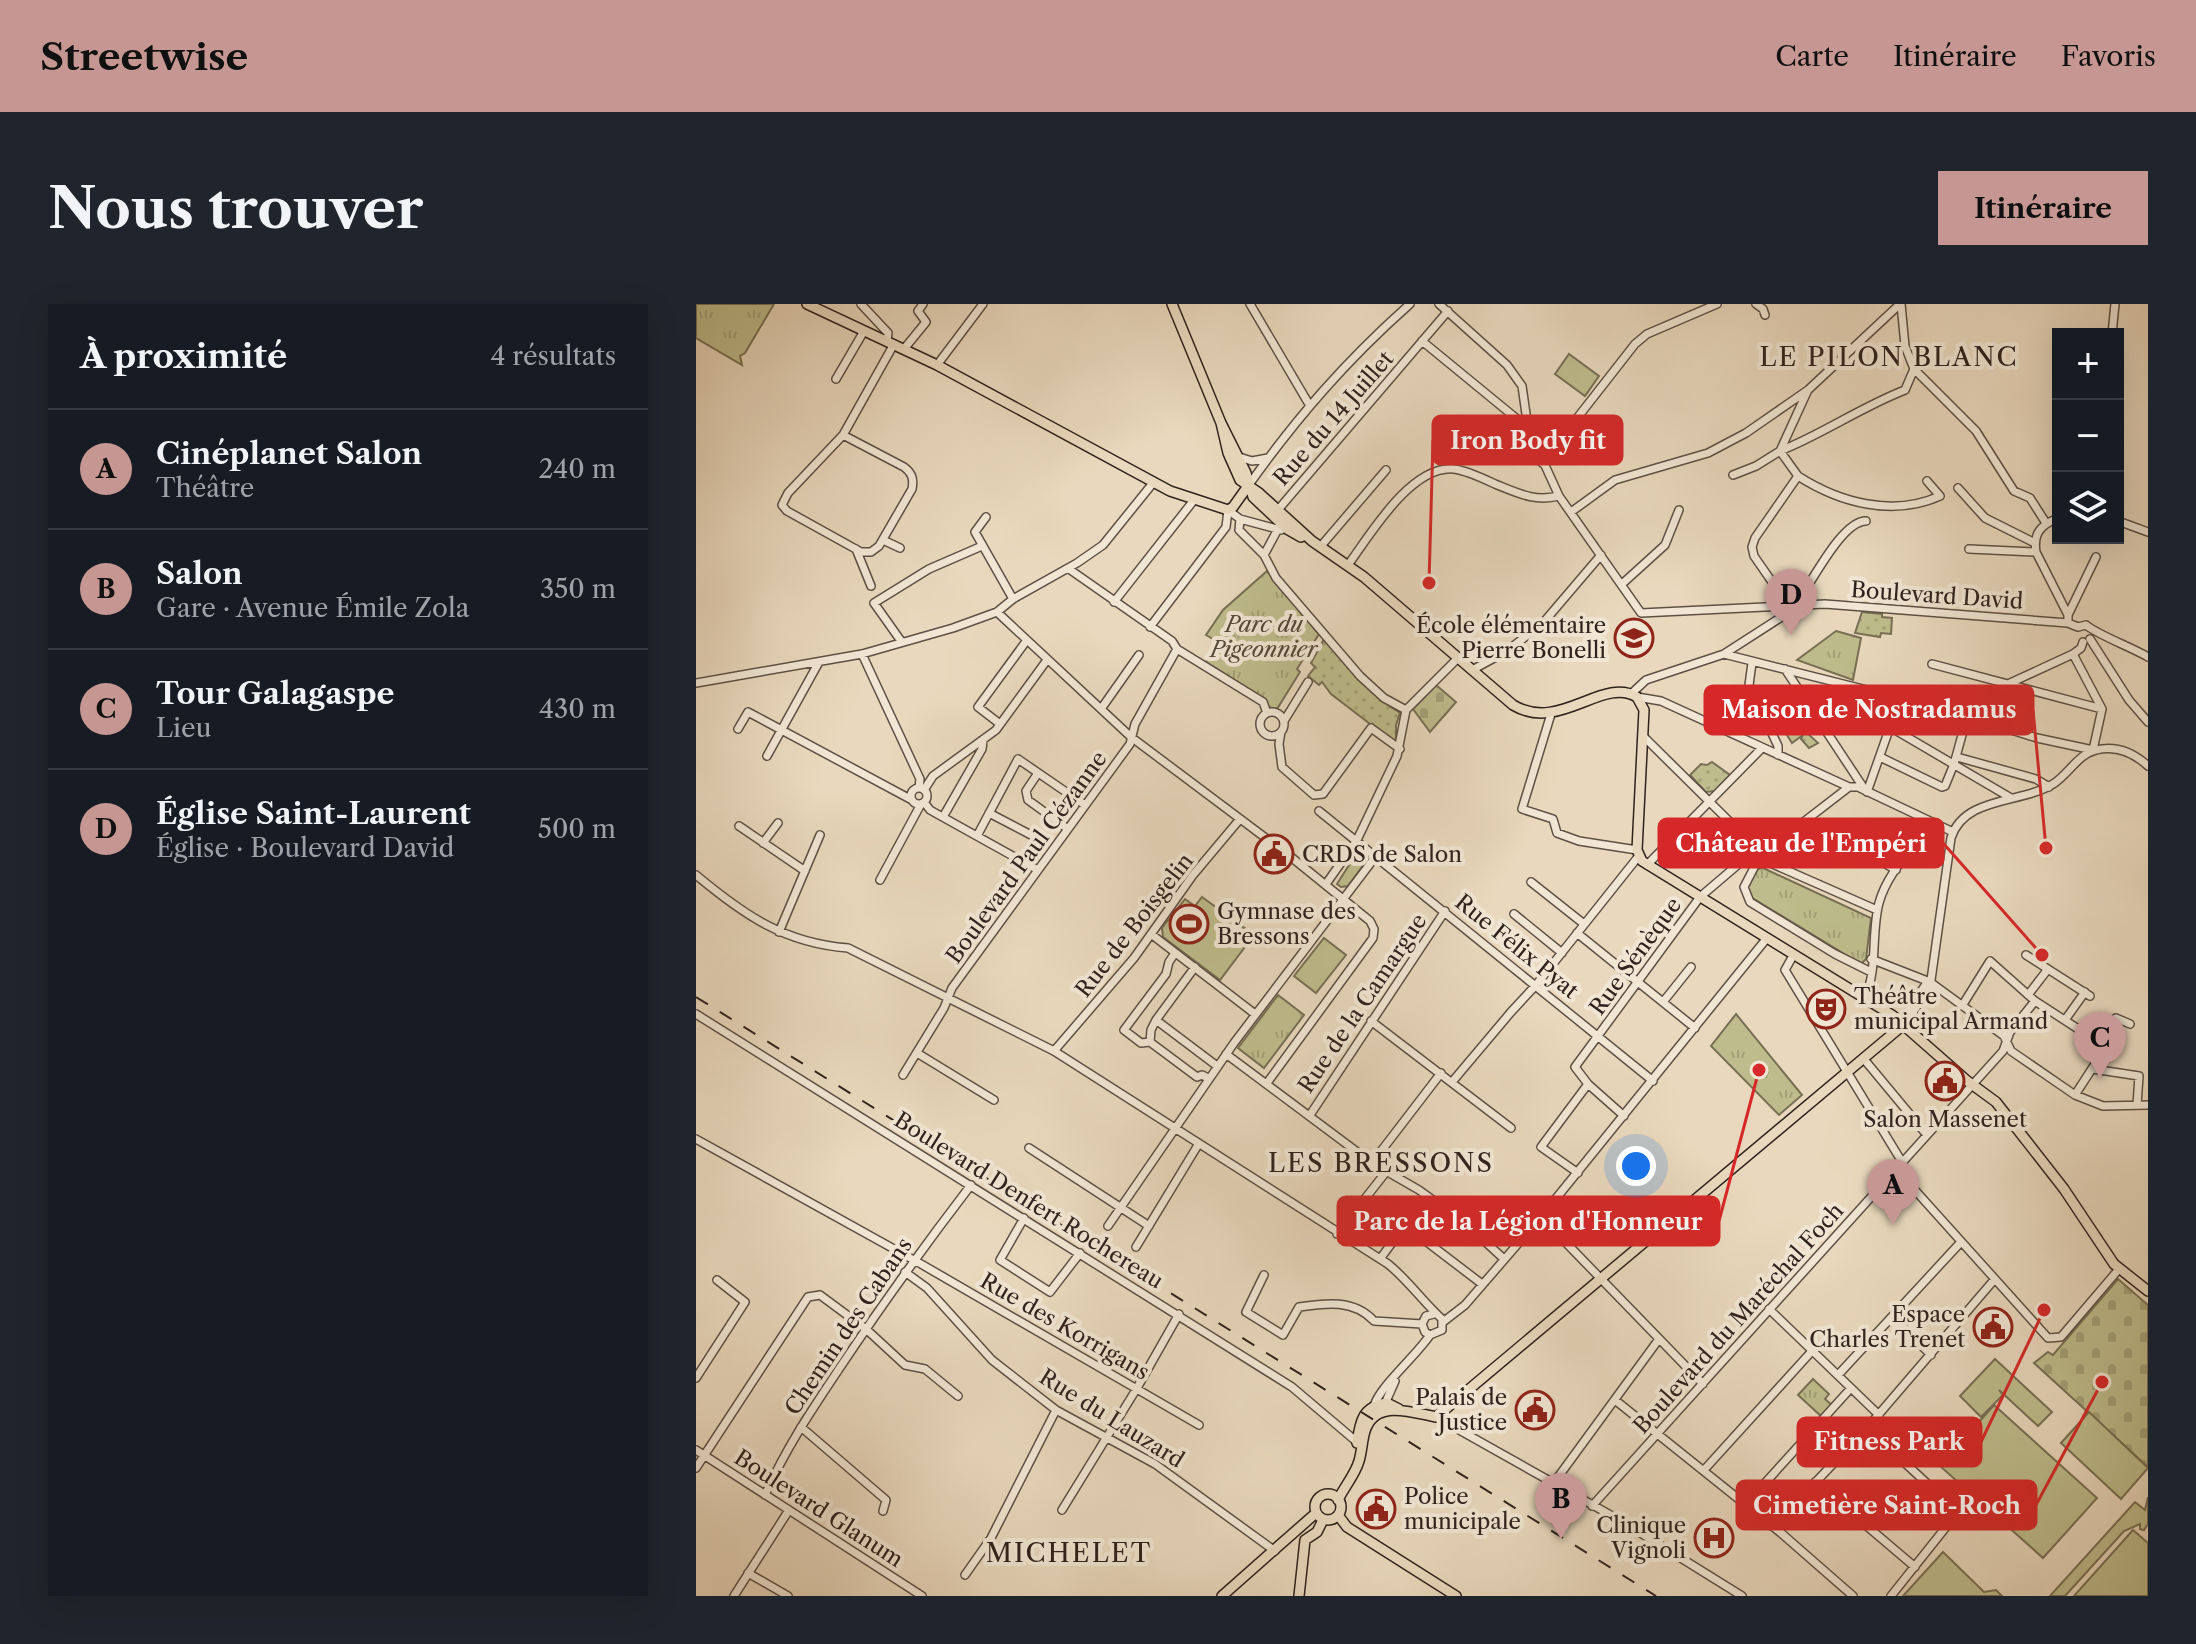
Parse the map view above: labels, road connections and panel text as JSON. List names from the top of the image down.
{
  "streets": {
    "street": [
      "Rue du 14 Juillet",
      "Boulevard David",
      "Boulevard Paul Cézanne",
      "Rue de Boisgelin",
      "Rue Félix Pyat",
      "Rue Sénèque",
      "Rue de la Camargue",
      "Boulevard Denfert Rochereau",
      "Boulevard du Maréchal Foch",
      "Chemin des Cabans",
      "Rue des Korrigans",
      "Rue du Lauzard",
      "Boulevard Glanum"
    ]
  },
  "crossings": [
    ["Rue Félix Pyat", "Rue Sénèque"],
    ["Rue Félix Pyat", "Rue de la Camargue"],
    ["Boulevard Denfert Rochereau", "Chemin des Cabans"],
    ["Chemin des Cabans", "Rue des Korrigans"],
    ["Chemin des Cabans", "Rue du Lauzard"],
    ["Chemin des Cabans", "Boulevard Glanum"]
  ],
  "districts": ["LE PILON BLANC", "LES BRESSONS", "MICHELET"],
  "parks": ["Parc du Pigeonnier"],
  "places": {
    "other": [
      "Iron Body fit",
      "Maison de Nostradamus",
      "Château de l'Empéri",
      "Parc de la Légion d'Honneur",
      "Fitness Park",
      "Cimetière Saint-Roch"
    ],
    "school or university": ["École élémentaire Pierre Bonelli"],
    "public building": [
      "CRDS de Salon",
      "Salon Massenet",
      "Espace Charles Trenet",
      "Palais de Justice",
      "Police municipale"
    ],
    "sports": ["Gymnase des Bressons"],
    "theatre": ["Théâtre municipal Armand"],
    "hospital": ["Clinique Vignoli"]
  },
  "page": {
    "header": "Streetwise",
    "nav": ["Carte", "Itinéraire", "Favoris"],
    "buttons": "Itinéraire",
    "title": "Nous trouver",
    "heading": ["À proximité", "4 résultats"],
    "map_buttons": ["+", "−"],
    "list": [
      {
        "mark": "A",
        "name": "Cinéplanet Salon",
        "note": "Théâtre",
        "value": "240 m"
      },
      {
        "mark": "B",
        "name": "Salon",
        "note": "Gare · Avenue Émile Zola",
        "value": "350 m"
      },
      {
        "mark": "C",
        "name": "Tour Galagaspe",
        "note": "Lieu",
        "value": "430 m"
      },
      {
        "mark": "D",
        "name": "Église Saint-Laurent",
        "note": "Église · Boulevard David",
        "value": "500 m"
      }
    ],
    "pins": [
      "D",
      "C",
      "A",
      "B"
    ]
  }
}
